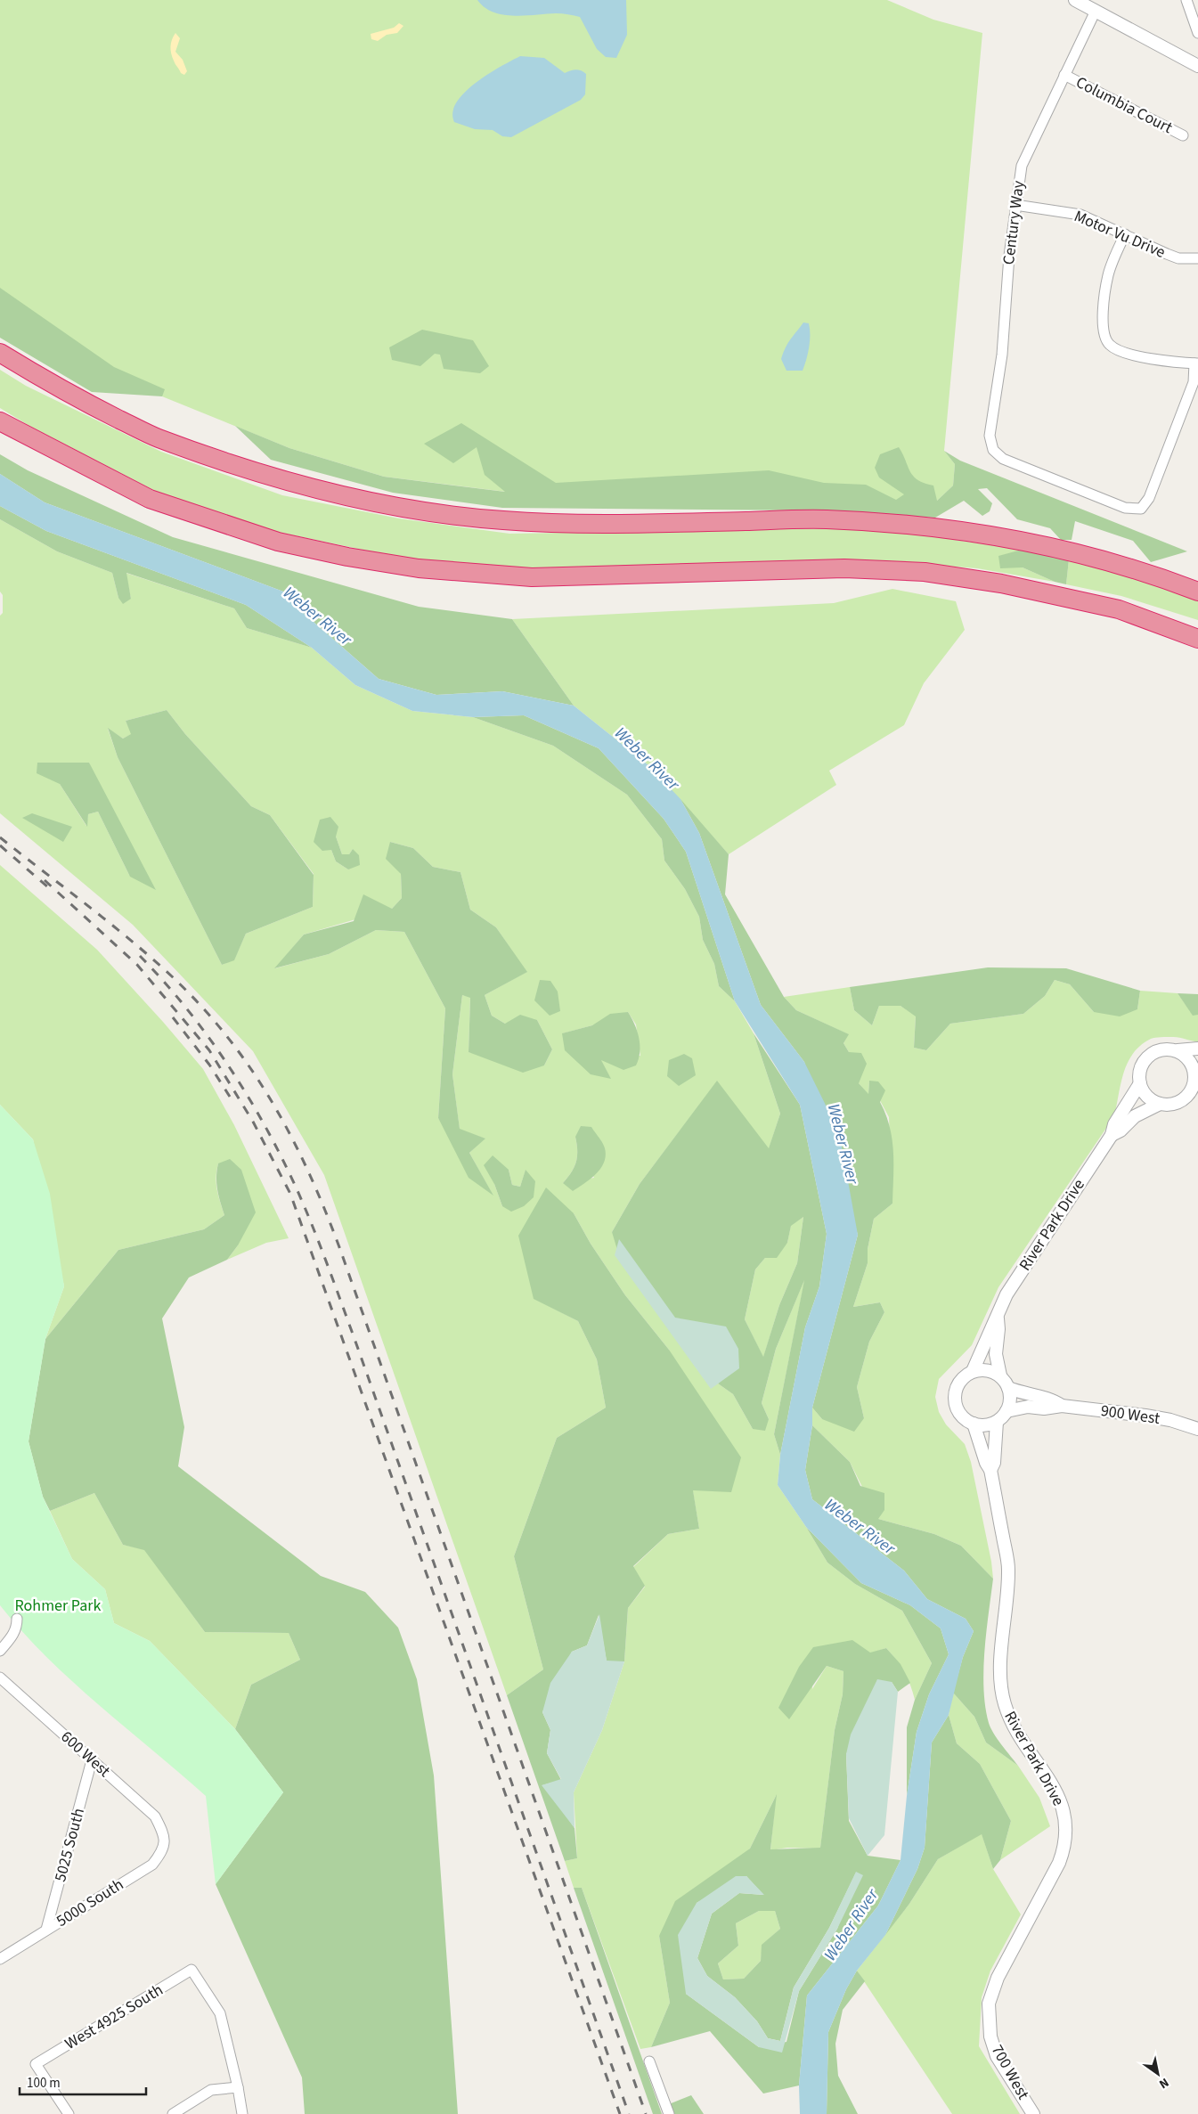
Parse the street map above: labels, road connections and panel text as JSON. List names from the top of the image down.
{
  "streets": {
    "street": [
      "Columbia Court",
      "Century Way",
      "Motor Vu Drive",
      "River Park Drive",
      "900 West",
      "600 West",
      "5025 South",
      "5000 South",
      "West 4925 South",
      "700 West"
    ]
  },
  "crossings": [
    ["Columbia Court", "Century Way"],
    ["Century Way", "Motor Vu Drive"],
    ["River Park Drive", "900 West"],
    ["River Park Drive", "700 West"],
    ["600 West", "5025 South"],
    ["600 West", "5000 South"],
    ["5025 South", "5000 South"]
  ],
  "water": ["Weber River"],
  "parks": ["Rohmer Park"],
  "scale_bar": "100 m",
  "north": "bottom right"
}
